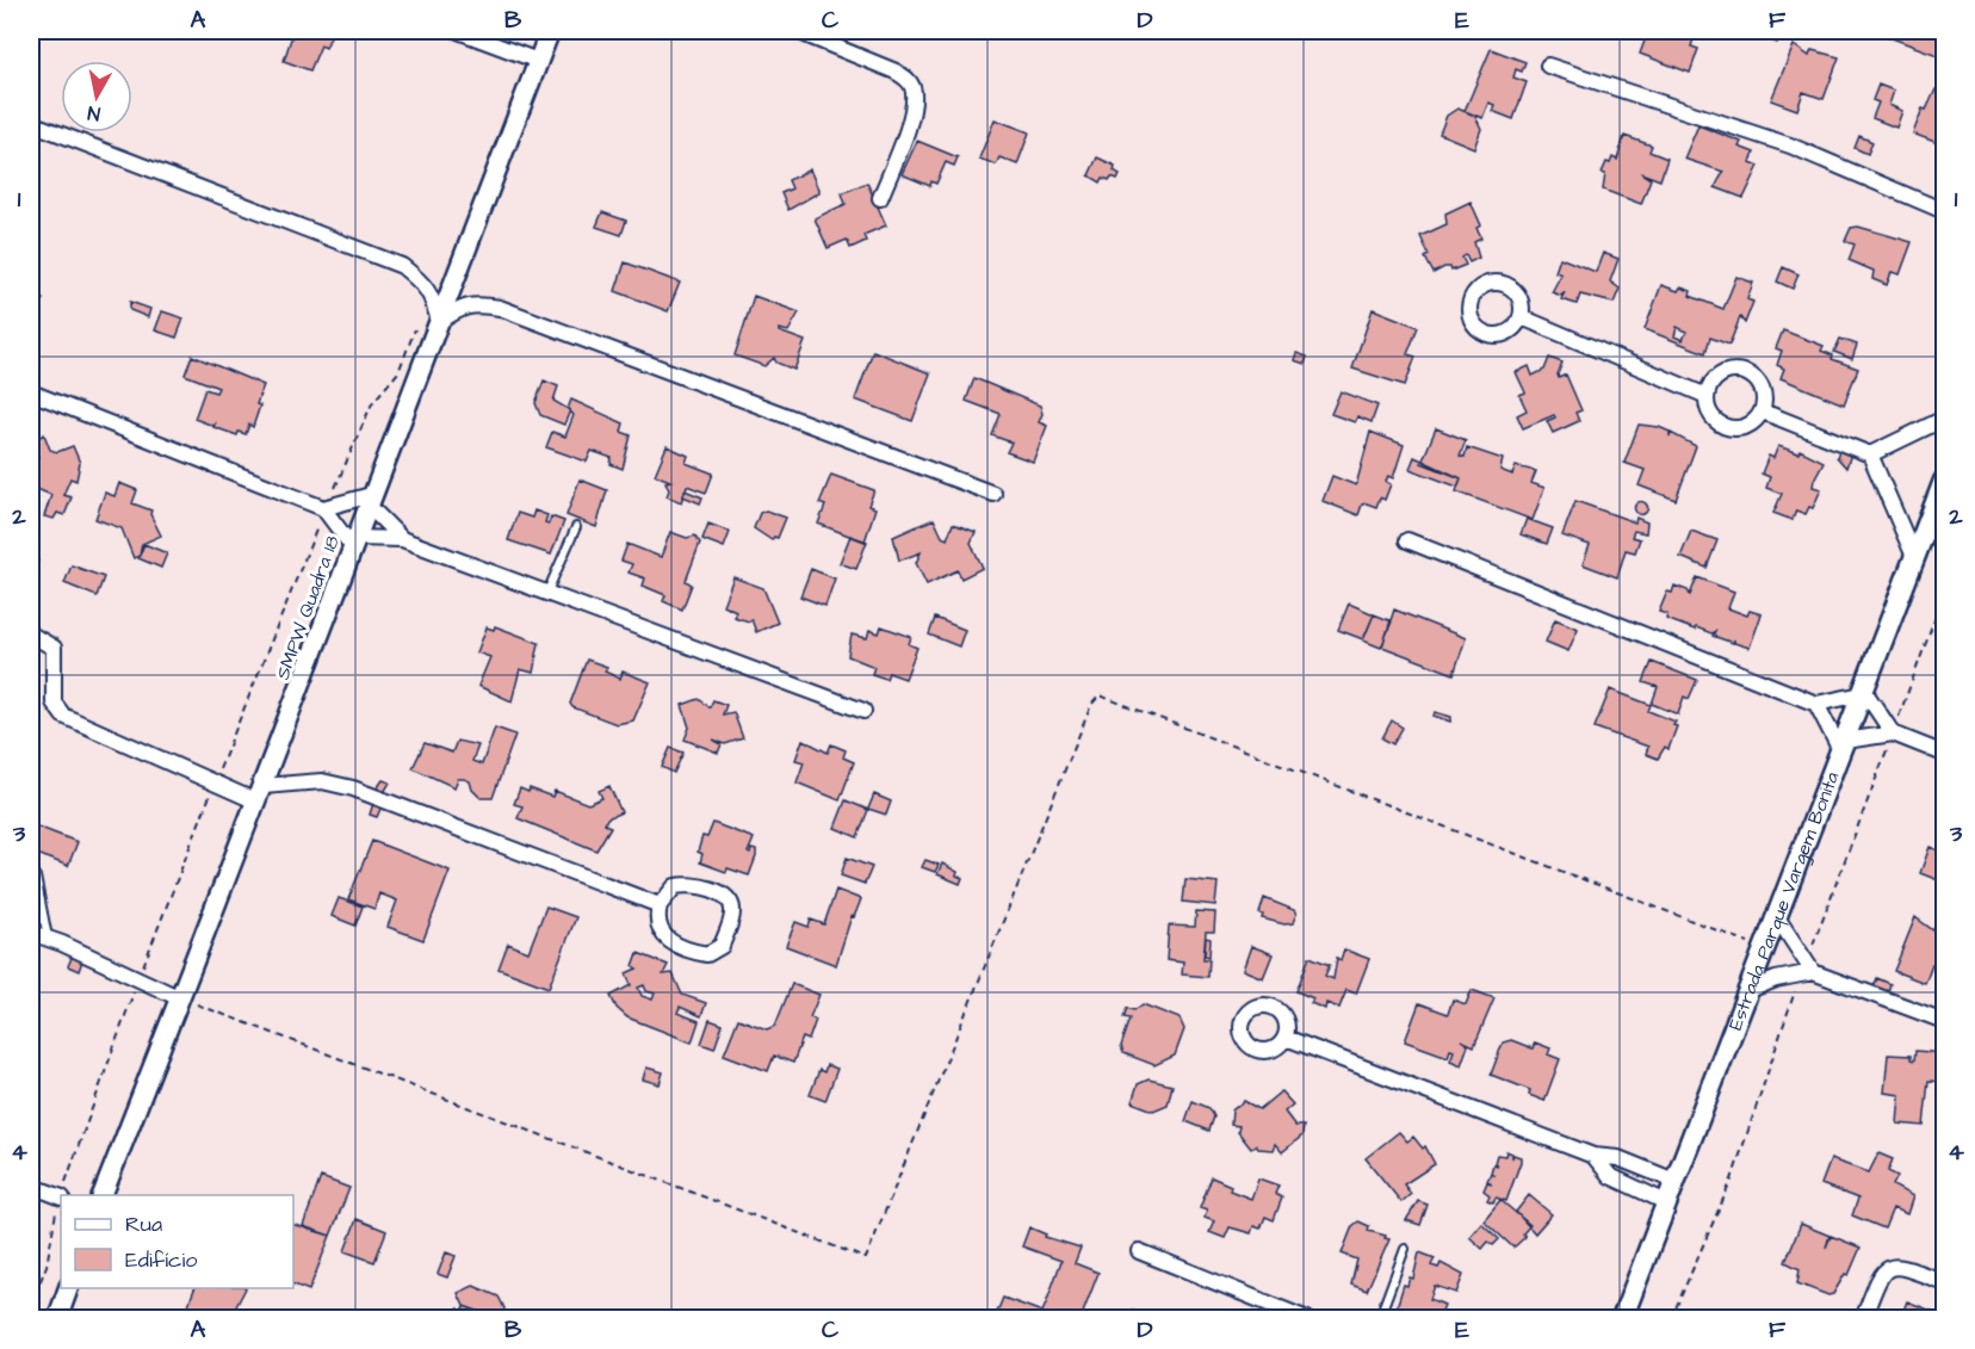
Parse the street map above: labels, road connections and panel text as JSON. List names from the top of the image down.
{
  "streets": {
    "main road": ["Estrada Parque Vargem Bonita"],
    "street": ["SMPW Quadra 18"]
  },
  "legend": ["Rua", "Edifício"],
  "north": "bottom",
  "grid": {
    "columns": [
      "A",
      "B",
      "C",
      "D",
      "E",
      "F"
    ],
    "rows": [
      "1",
      "2",
      "3",
      "4"
    ]
  }
}
